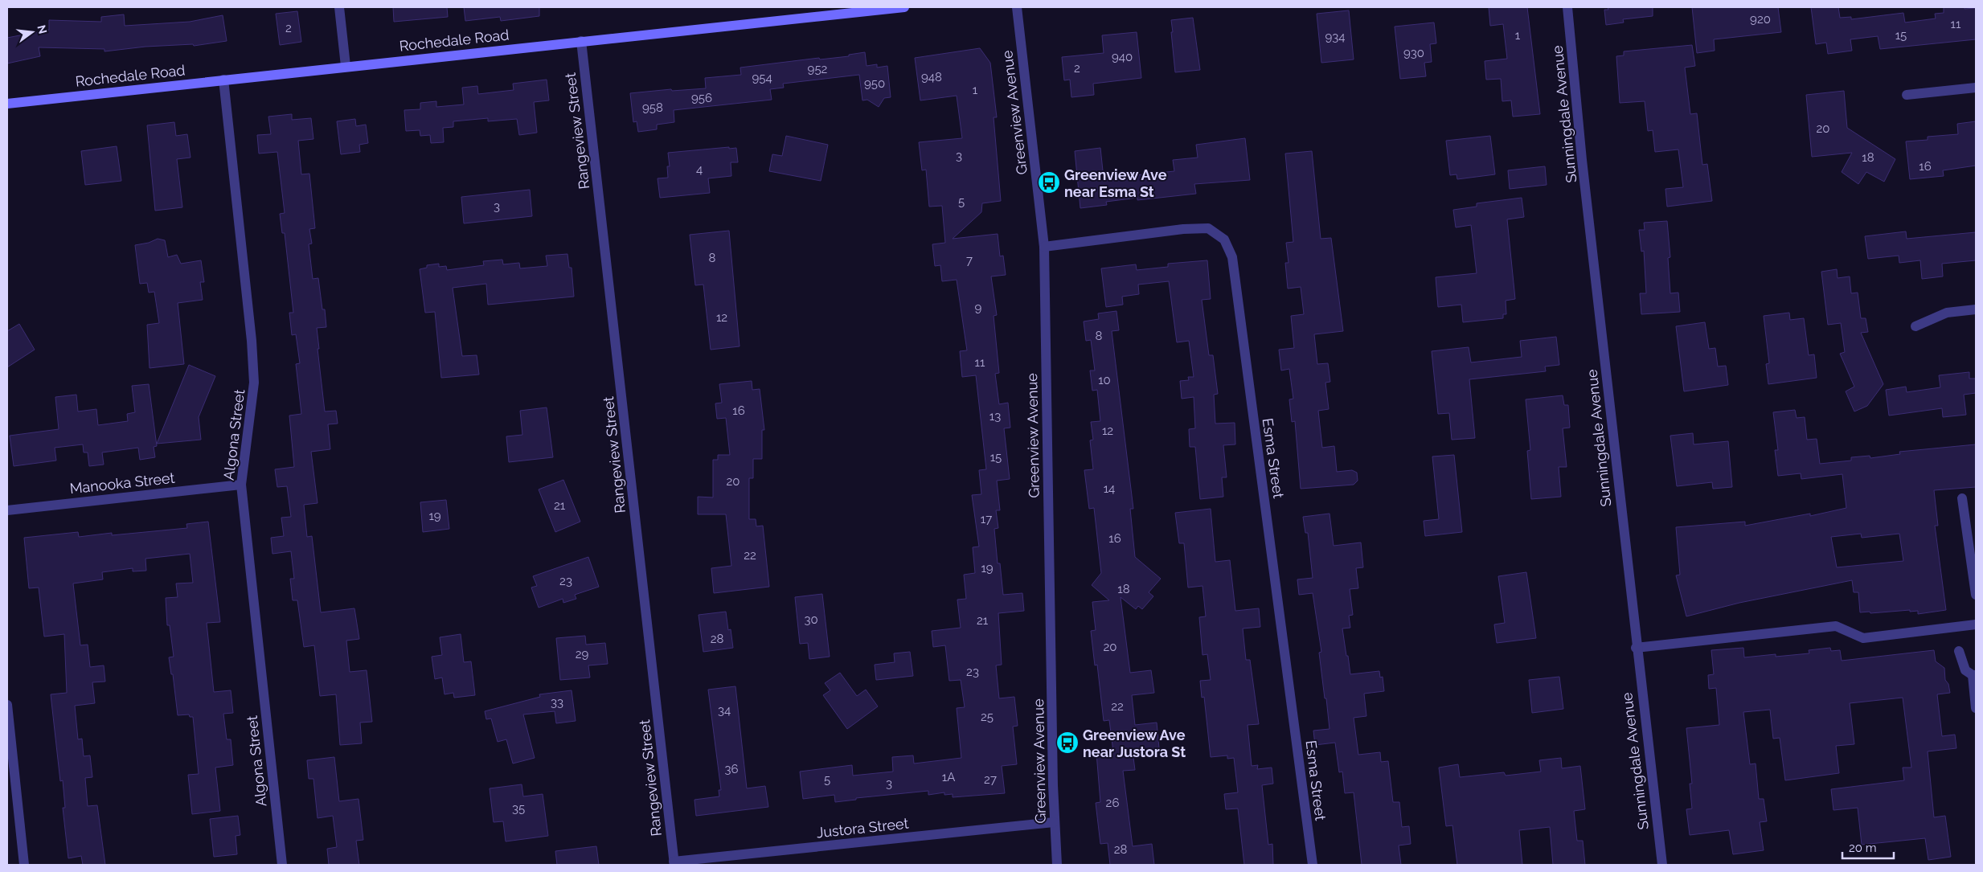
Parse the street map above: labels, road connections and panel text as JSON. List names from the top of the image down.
{
  "streets": {
    "main road": ["Rochedale Road"],
    "street": [
      "Greenview Avenue",
      "Sunningdale Avenue",
      "Rangeview Street",
      "Algona Street",
      "Esma Street",
      "Manooka Street",
      "Justora Street"
    ]
  },
  "crossings": [
    ["Rochedale Road", "Rangeview Street"],
    ["Rochedale Road", "Algona Street"],
    ["Greenview Avenue", "Esma Street"],
    ["Greenview Avenue", "Justora Street"],
    ["Rangeview Street", "Justora Street"],
    ["Algona Street", "Manooka Street"]
  ],
  "places": {
    "bus stop": ["Greenview Ave near Esma St", "Greenview Ave near Justora St"]
  },
  "house_numbers": [
    "920",
    "11",
    "2",
    "1",
    "15",
    "934",
    "930",
    "940",
    "2",
    "952",
    "948",
    "954",
    "950",
    "1",
    "956",
    "958",
    "20",
    "3",
    "18",
    "16",
    "4",
    "5",
    "3",
    "8",
    "7",
    "9",
    "12",
    "8",
    "11",
    "10",
    "16",
    "13",
    "12",
    "15",
    "20",
    "14",
    "21",
    "19",
    "17",
    "16",
    "22",
    "19",
    "23",
    "18",
    "30",
    "21",
    "28",
    "20",
    "29",
    "23",
    "33",
    "22",
    "34",
    "25",
    "36",
    "1A",
    "5",
    "27",
    "3",
    "26",
    "35",
    "28"
  ],
  "scale_bar": "20 m",
  "north": "right"
}
